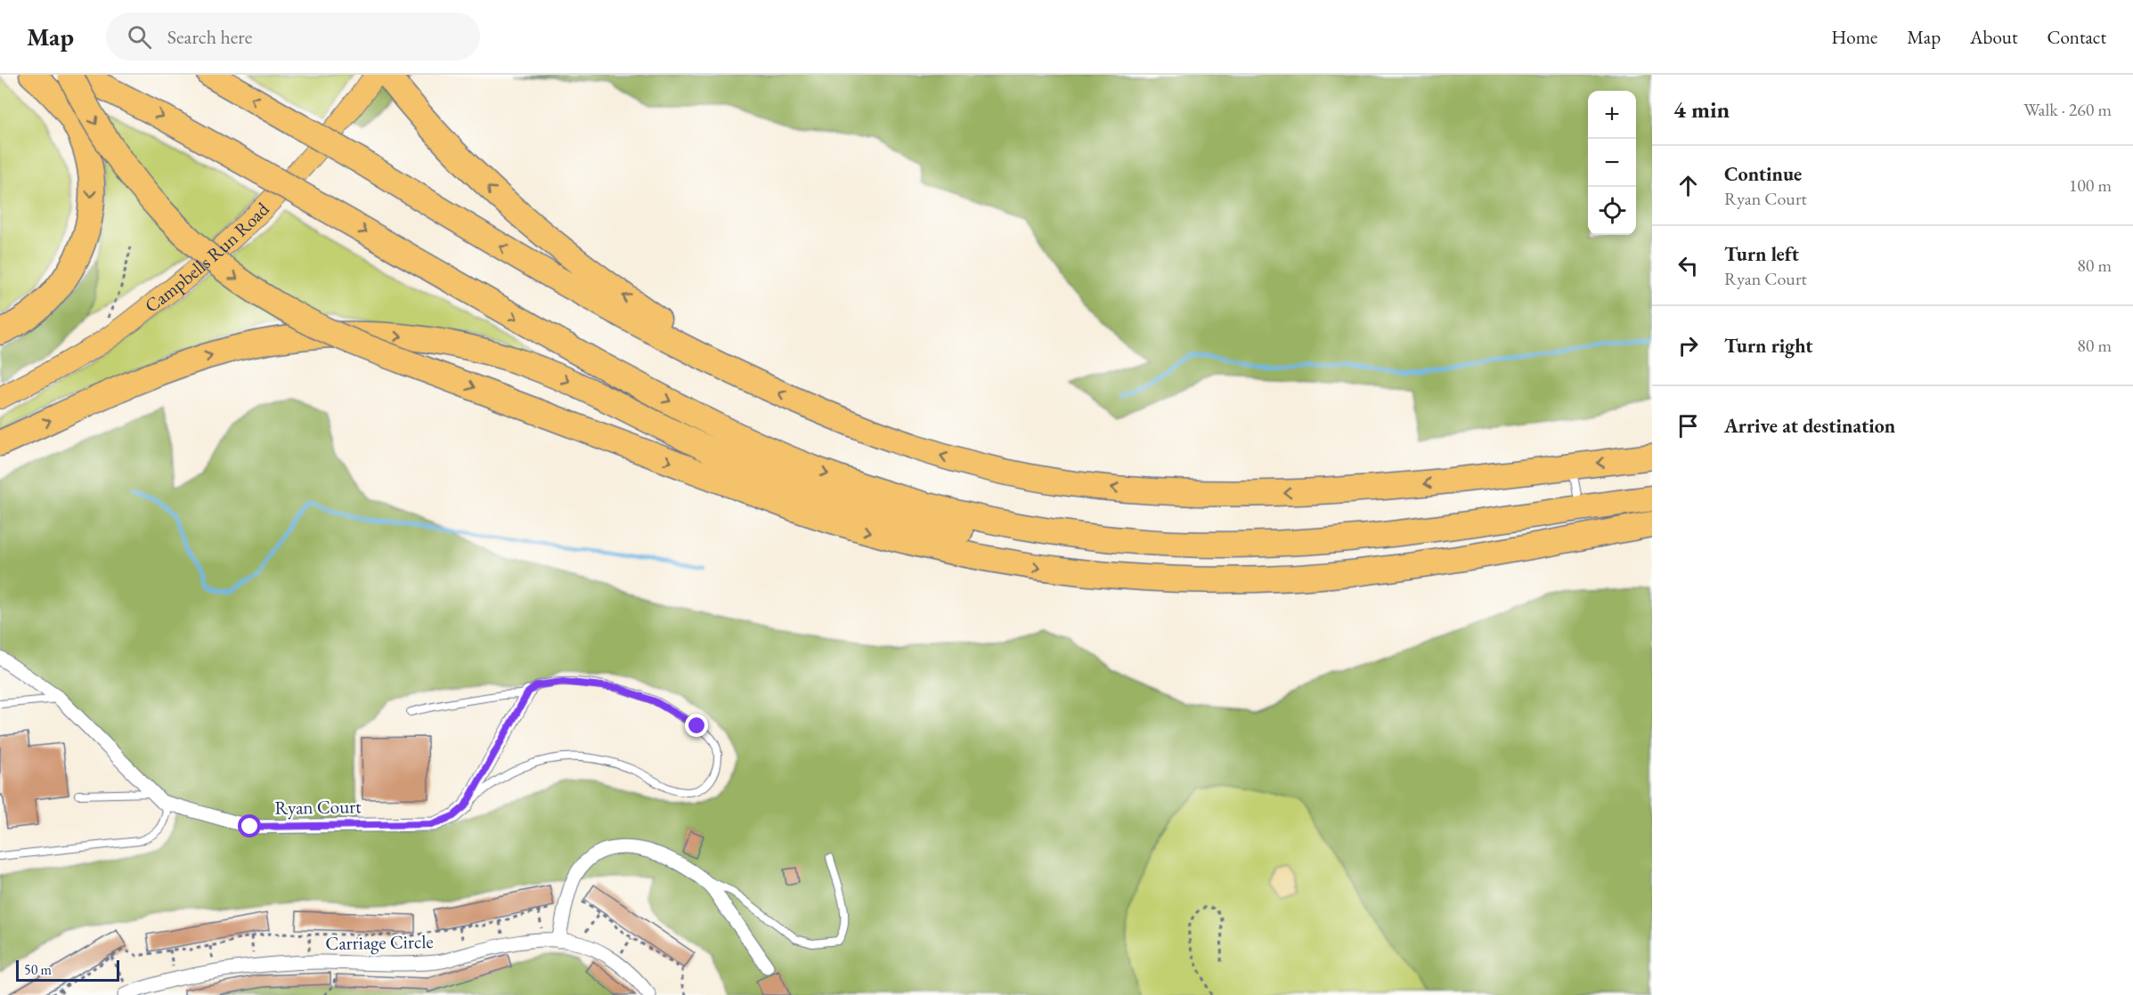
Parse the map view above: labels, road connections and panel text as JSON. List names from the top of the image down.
{
  "streets": {
    "main road": ["Campbells Run Road"],
    "street": ["Ryan Court", "Carriage Circle"]
  },
  "scale_bar": "50 m",
  "page": {
    "header": "Map",
    "search": "Search here",
    "nav": [
      "Home",
      "Map",
      "About",
      "Contact"
    ],
    "heading": ["4 min", "Walk · 260 m"],
    "map_buttons": ["+", "−"],
    "list": [
      ["Continue", "Ryan Court", "100 m"],
      ["Turn left", "Ryan Court", "80 m"],
      ["Turn right", "80 m"],
      "Arrive at destination"
    ],
    "scale": "50 m"
  }
}
